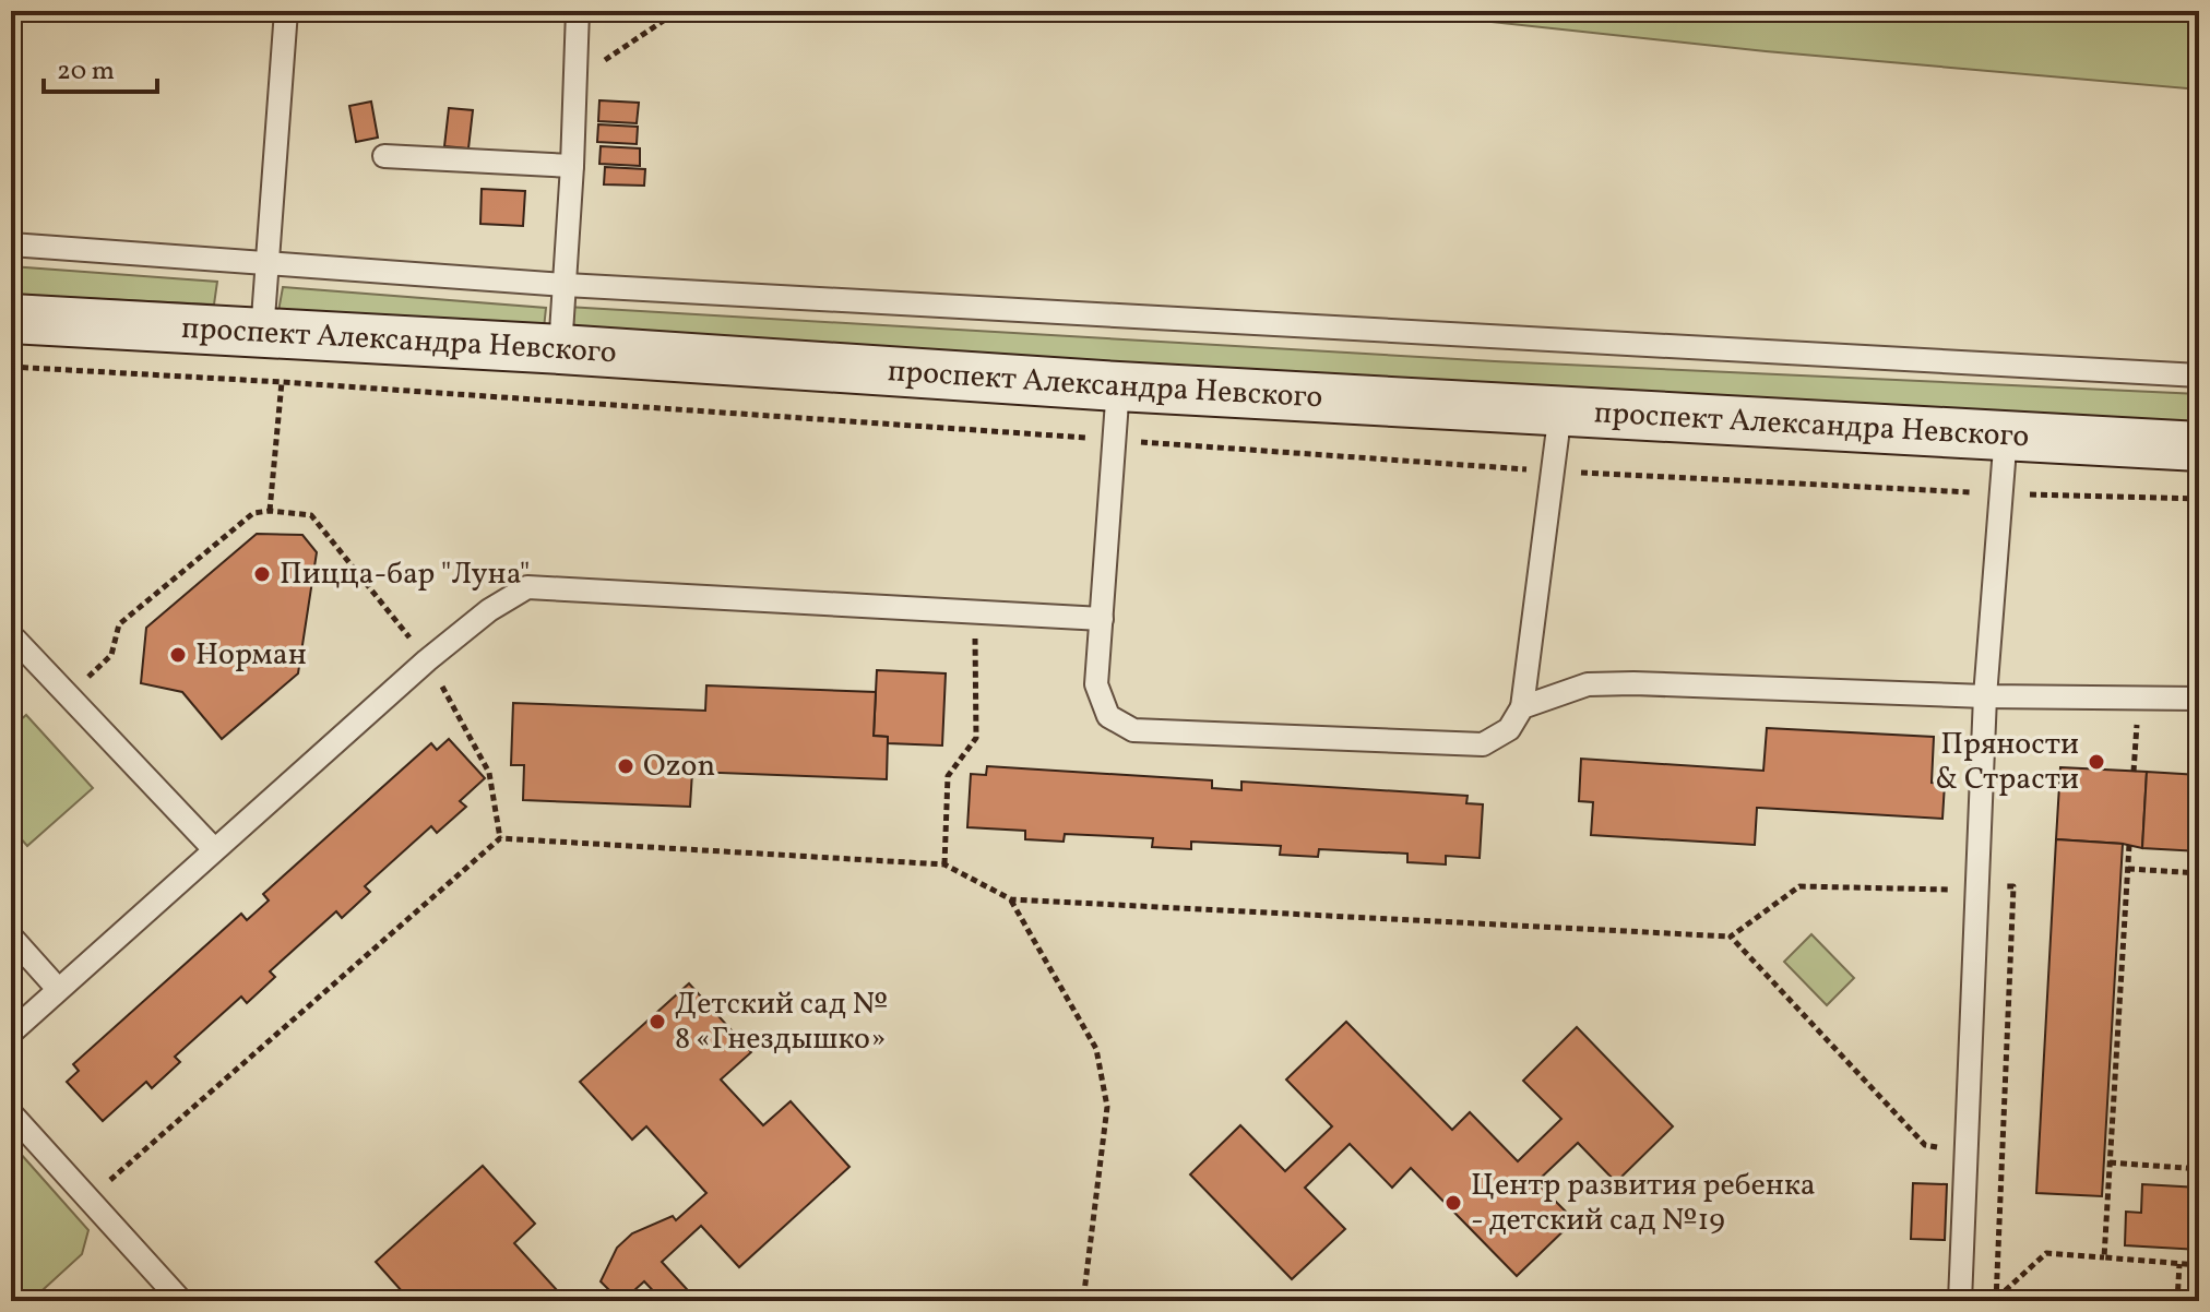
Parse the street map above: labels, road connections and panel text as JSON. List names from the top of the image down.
{
  "streets": {
    "main road": ["проспект Александра Невского"]
  },
  "places": [
    "Пицца-бар \"Луна\"",
    "Норман",
    "Пряности & Страсти",
    "Ozon",
    "Детский сад № 8 «Гнездышко»",
    "Центр развития ребенка - детский сад №19"
  ],
  "scale_bar": "20 m"
}
